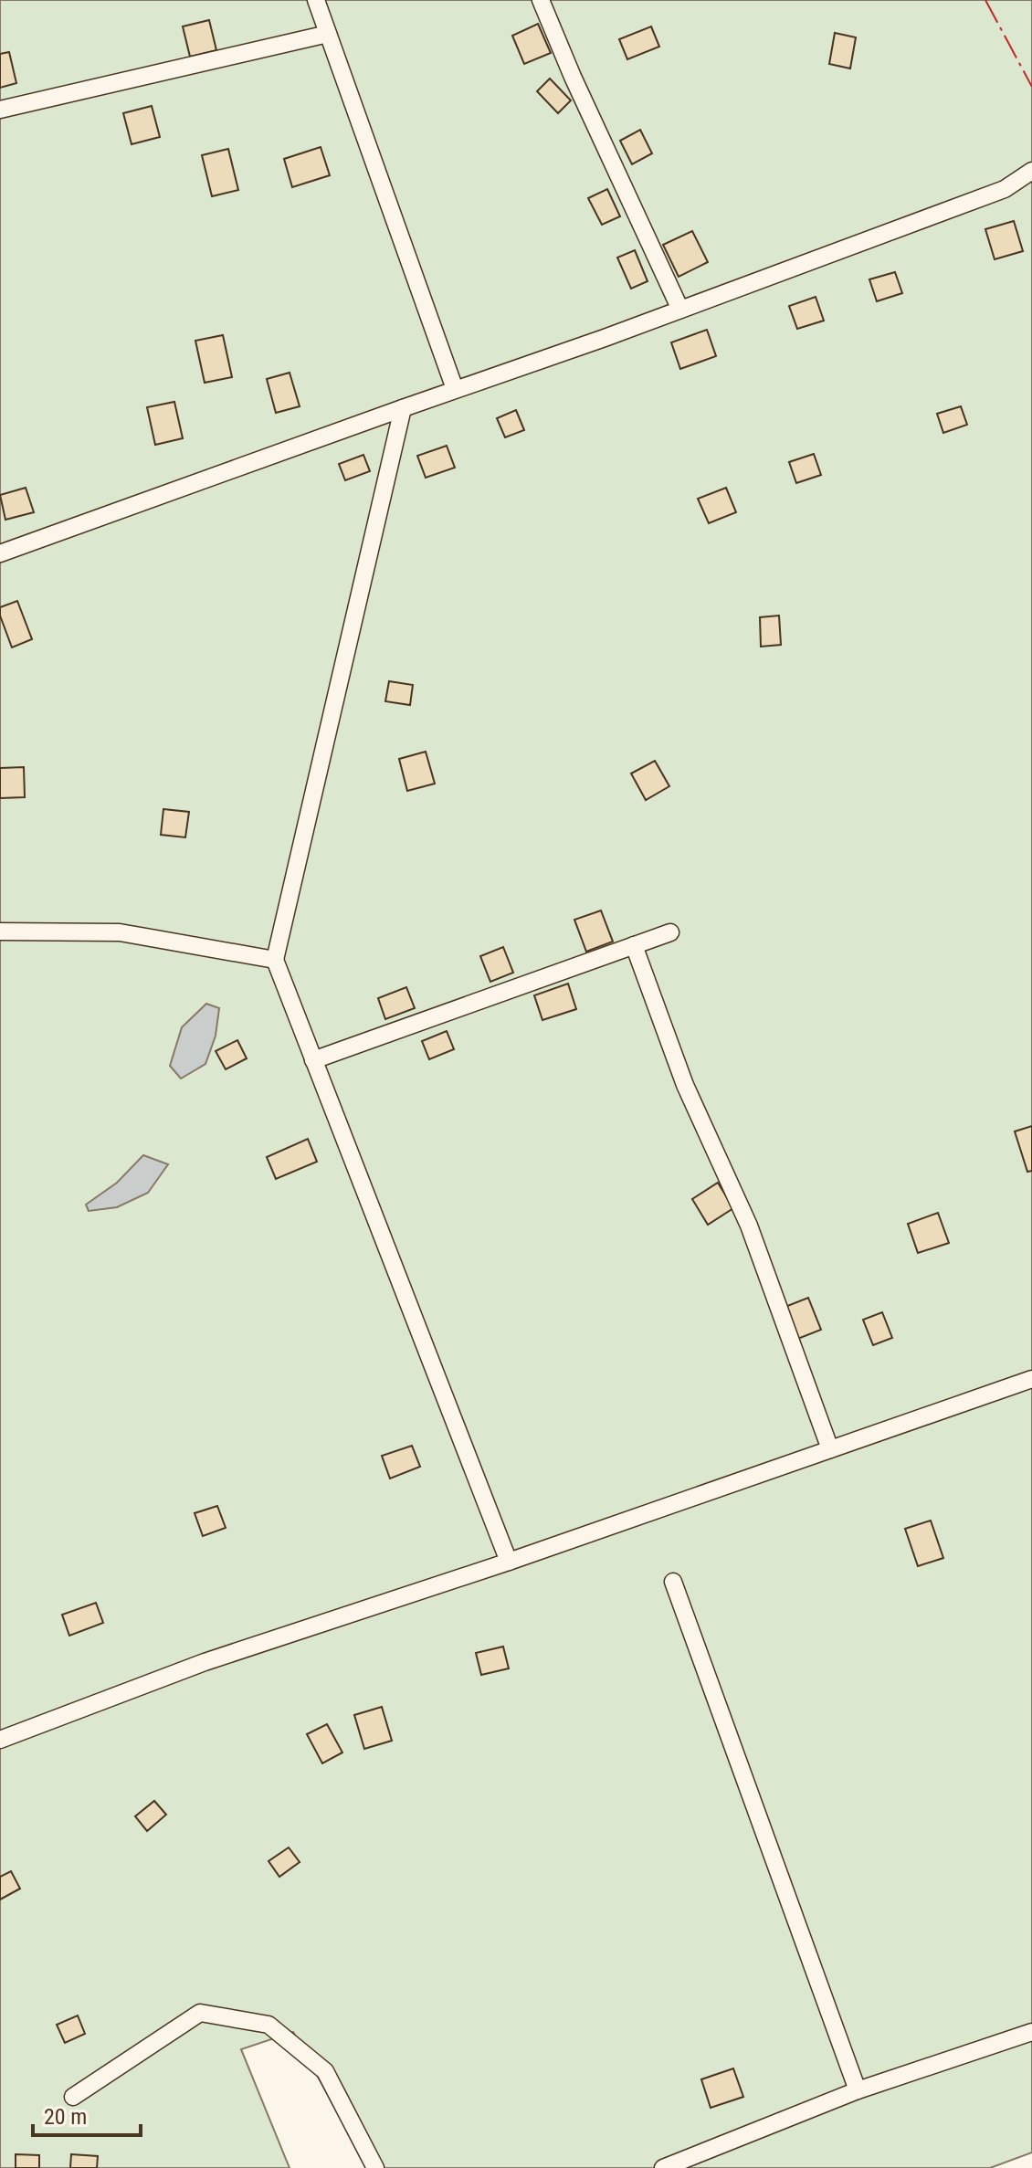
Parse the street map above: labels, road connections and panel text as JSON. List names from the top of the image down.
{
  "scale_bar": "20 m"
}
